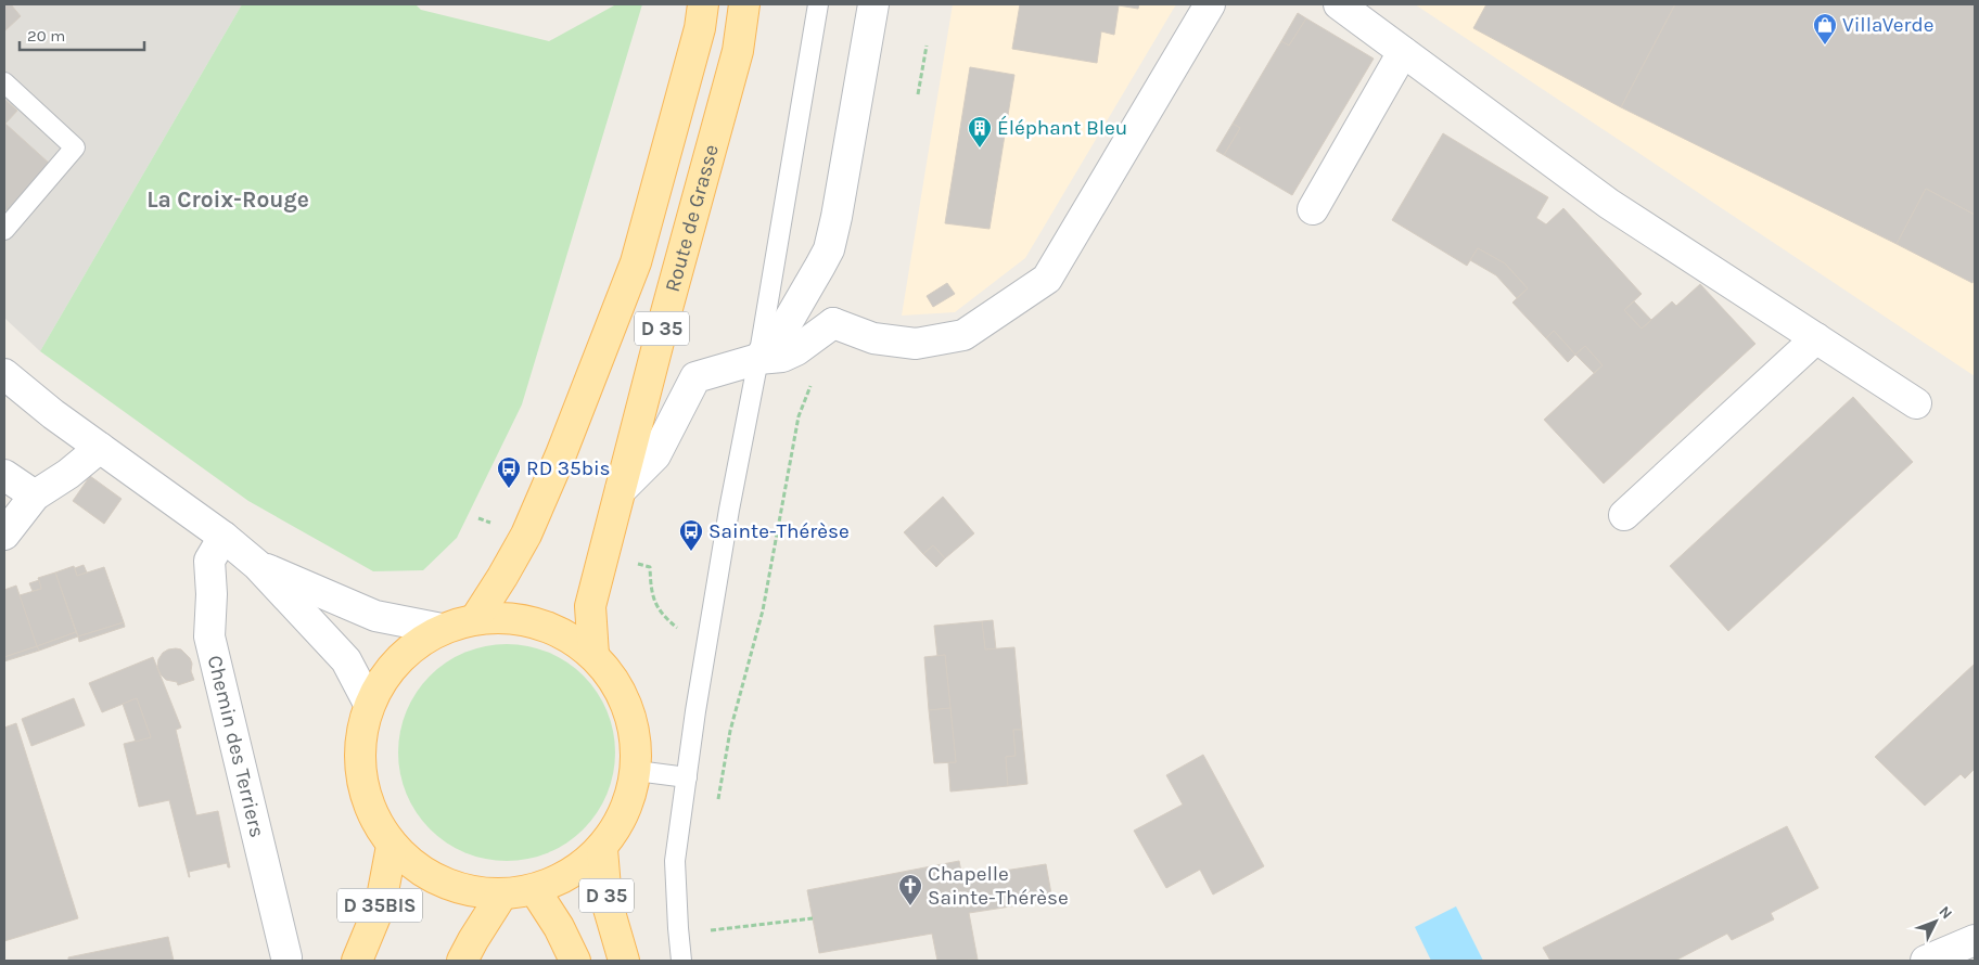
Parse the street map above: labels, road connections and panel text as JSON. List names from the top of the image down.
{
  "streets": {
    "main road": ["Route de Grasse", "D 35", "D 35BIS"],
    "street": ["Chemin des Terriers"]
  },
  "districts": ["La Croix-Rouge"],
  "places": {
    "shop": ["VillaVerde"],
    "building": ["Éléphant Bleu"],
    "bus stop": ["RD 35bis", "Sainte-Thérèse"],
    "church": ["Chapelle Sainte-Thérèse"]
  },
  "scale_bar": "20 m",
  "north": "top right"
}
